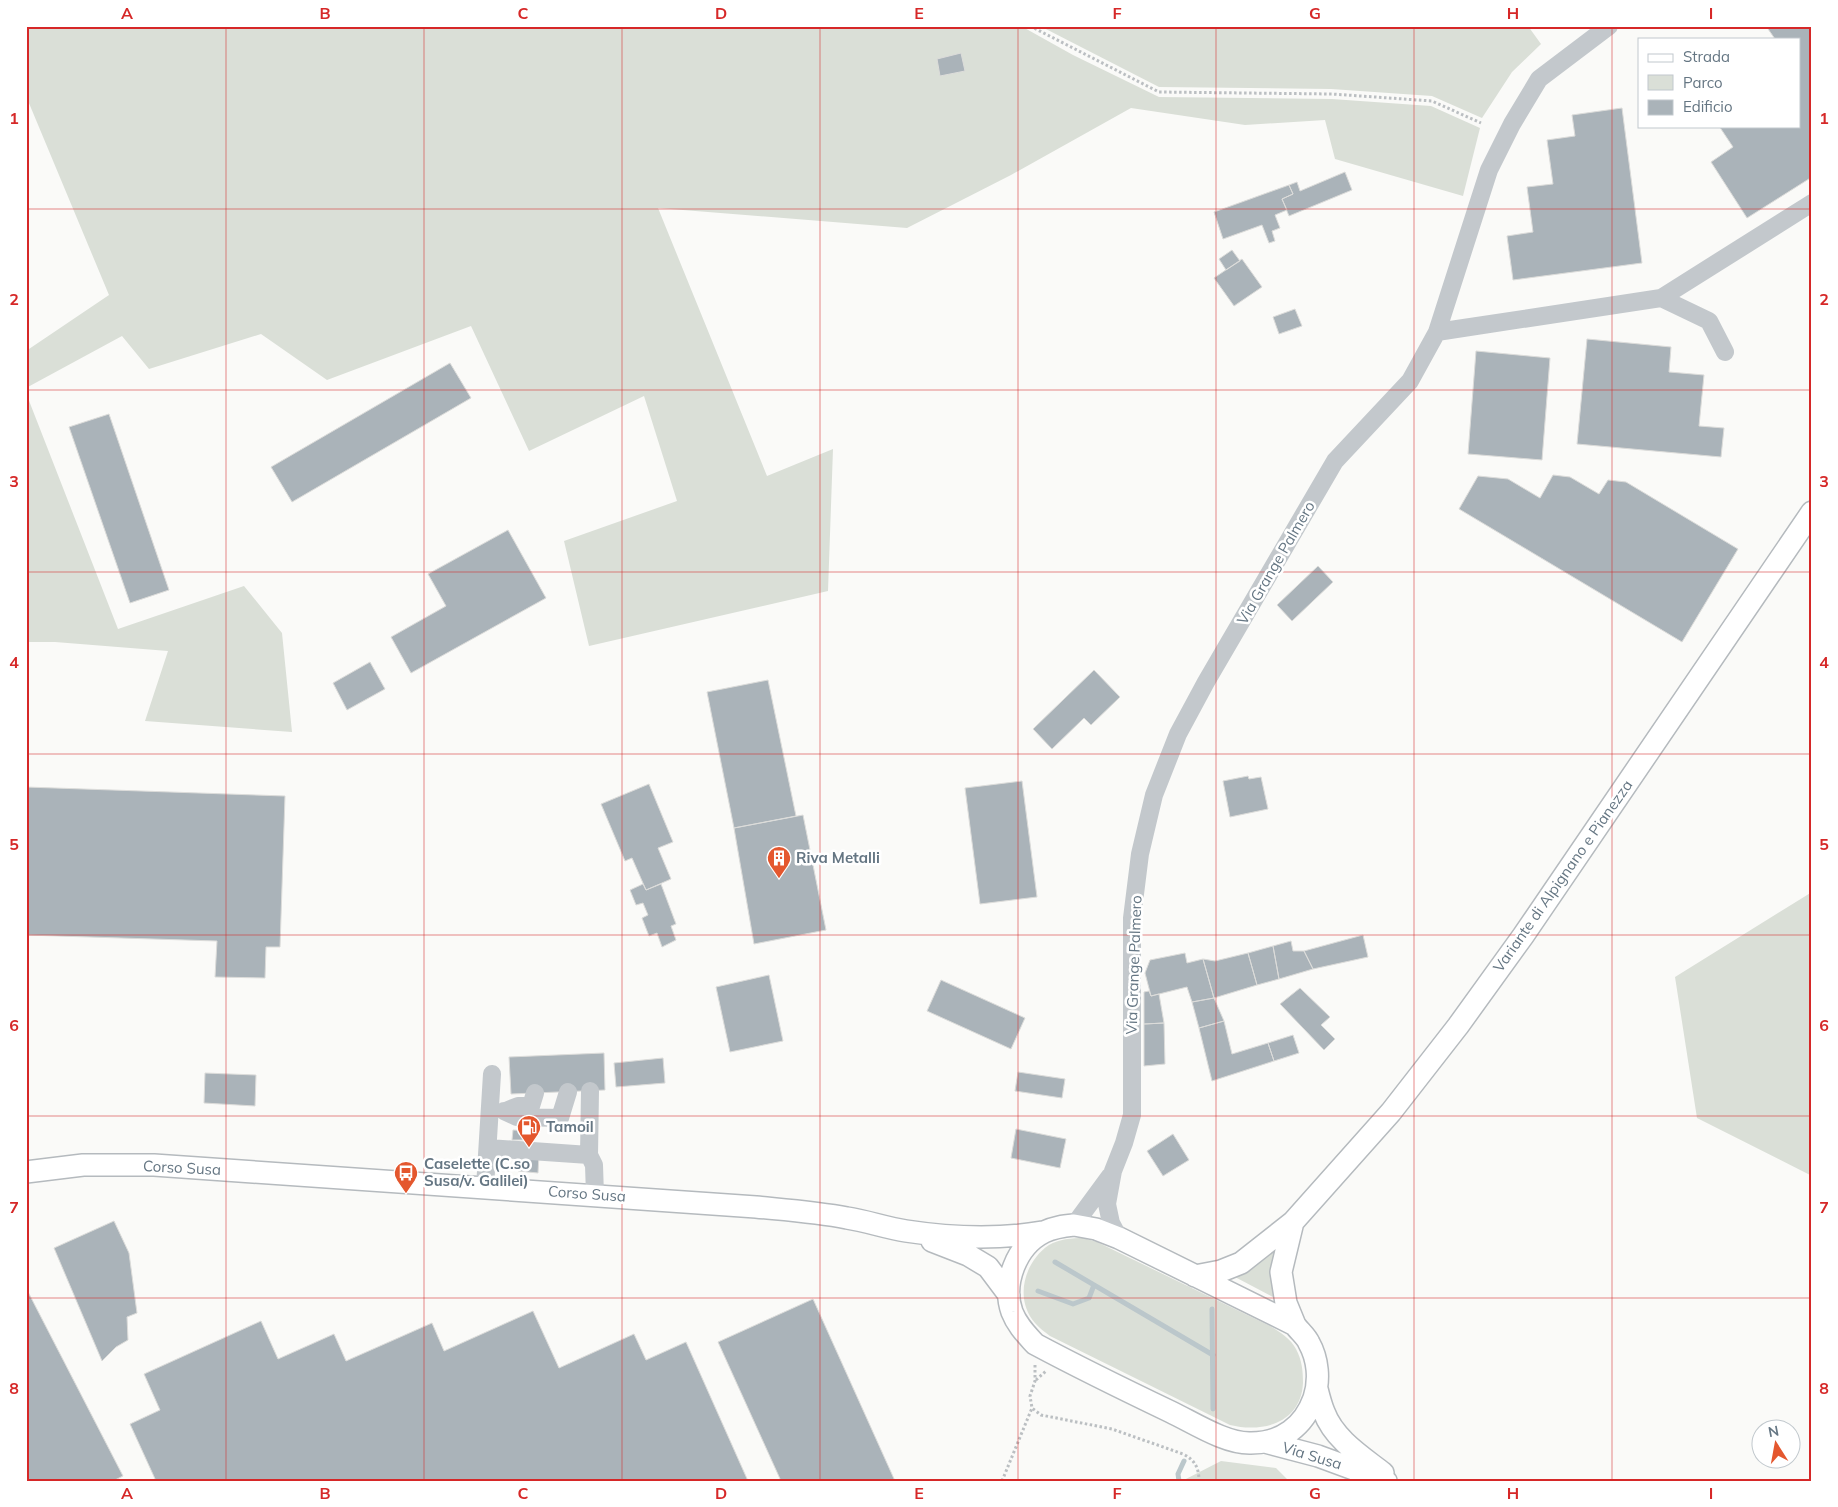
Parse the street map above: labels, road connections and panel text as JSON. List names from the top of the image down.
{
  "streets": {
    "main road": ["Variante di Alpignano e Pianezza", "Corso Susa", "Via Susa"],
    "street": ["Via Grange Palmero"]
  },
  "crossings": [
    ["Via Grange Palmero", "Corso Susa"]
  ],
  "places": {
    "building": ["Riva Metalli"],
    "fuel station": ["Tamoil"],
    "bus stop": ["Caselette (C.so Susa/v. Galilei)"]
  },
  "legend": ["Strada", "Parco", "Edificio"],
  "north": "top",
  "grid": {
    "columns": [
      "A",
      "B",
      "C",
      "D",
      "E",
      "F",
      "G",
      "H",
      "I"
    ],
    "rows": [
      "1",
      "2",
      "3",
      "4",
      "5",
      "6",
      "7",
      "8"
    ]
  }
}
